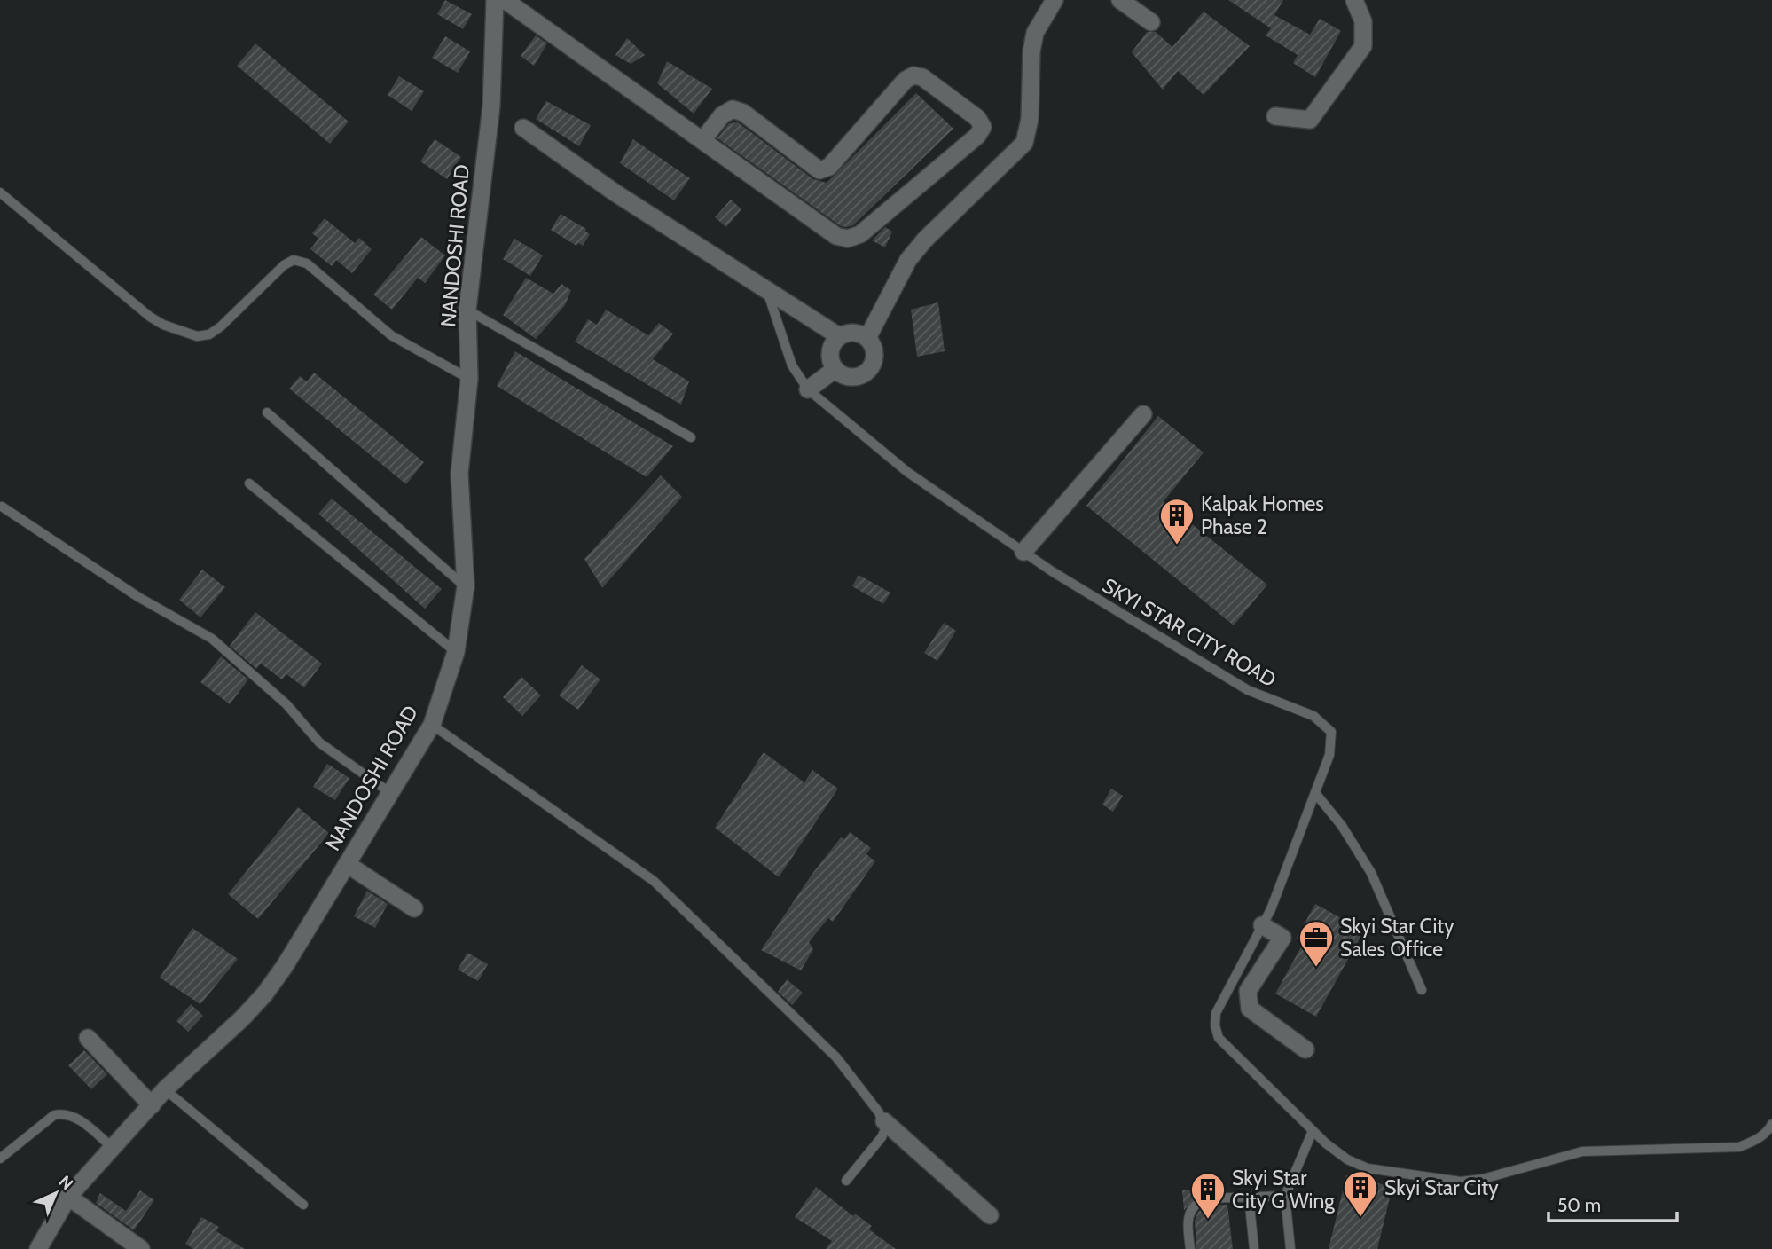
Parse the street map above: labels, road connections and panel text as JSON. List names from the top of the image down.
{
  "streets": {
    "street": ["NANDOSHI ROAD"],
    "lane": ["SKYI STAR CITY ROAD"]
  },
  "places": {
    "building": ["Kalpak Homes Phase 2", "Skyi Star City", "Skyi Star City G Wing"],
    "office": ["Skyi Star City Sales Office"]
  },
  "scale_bar": "50 m",
  "north": "top right"
}
